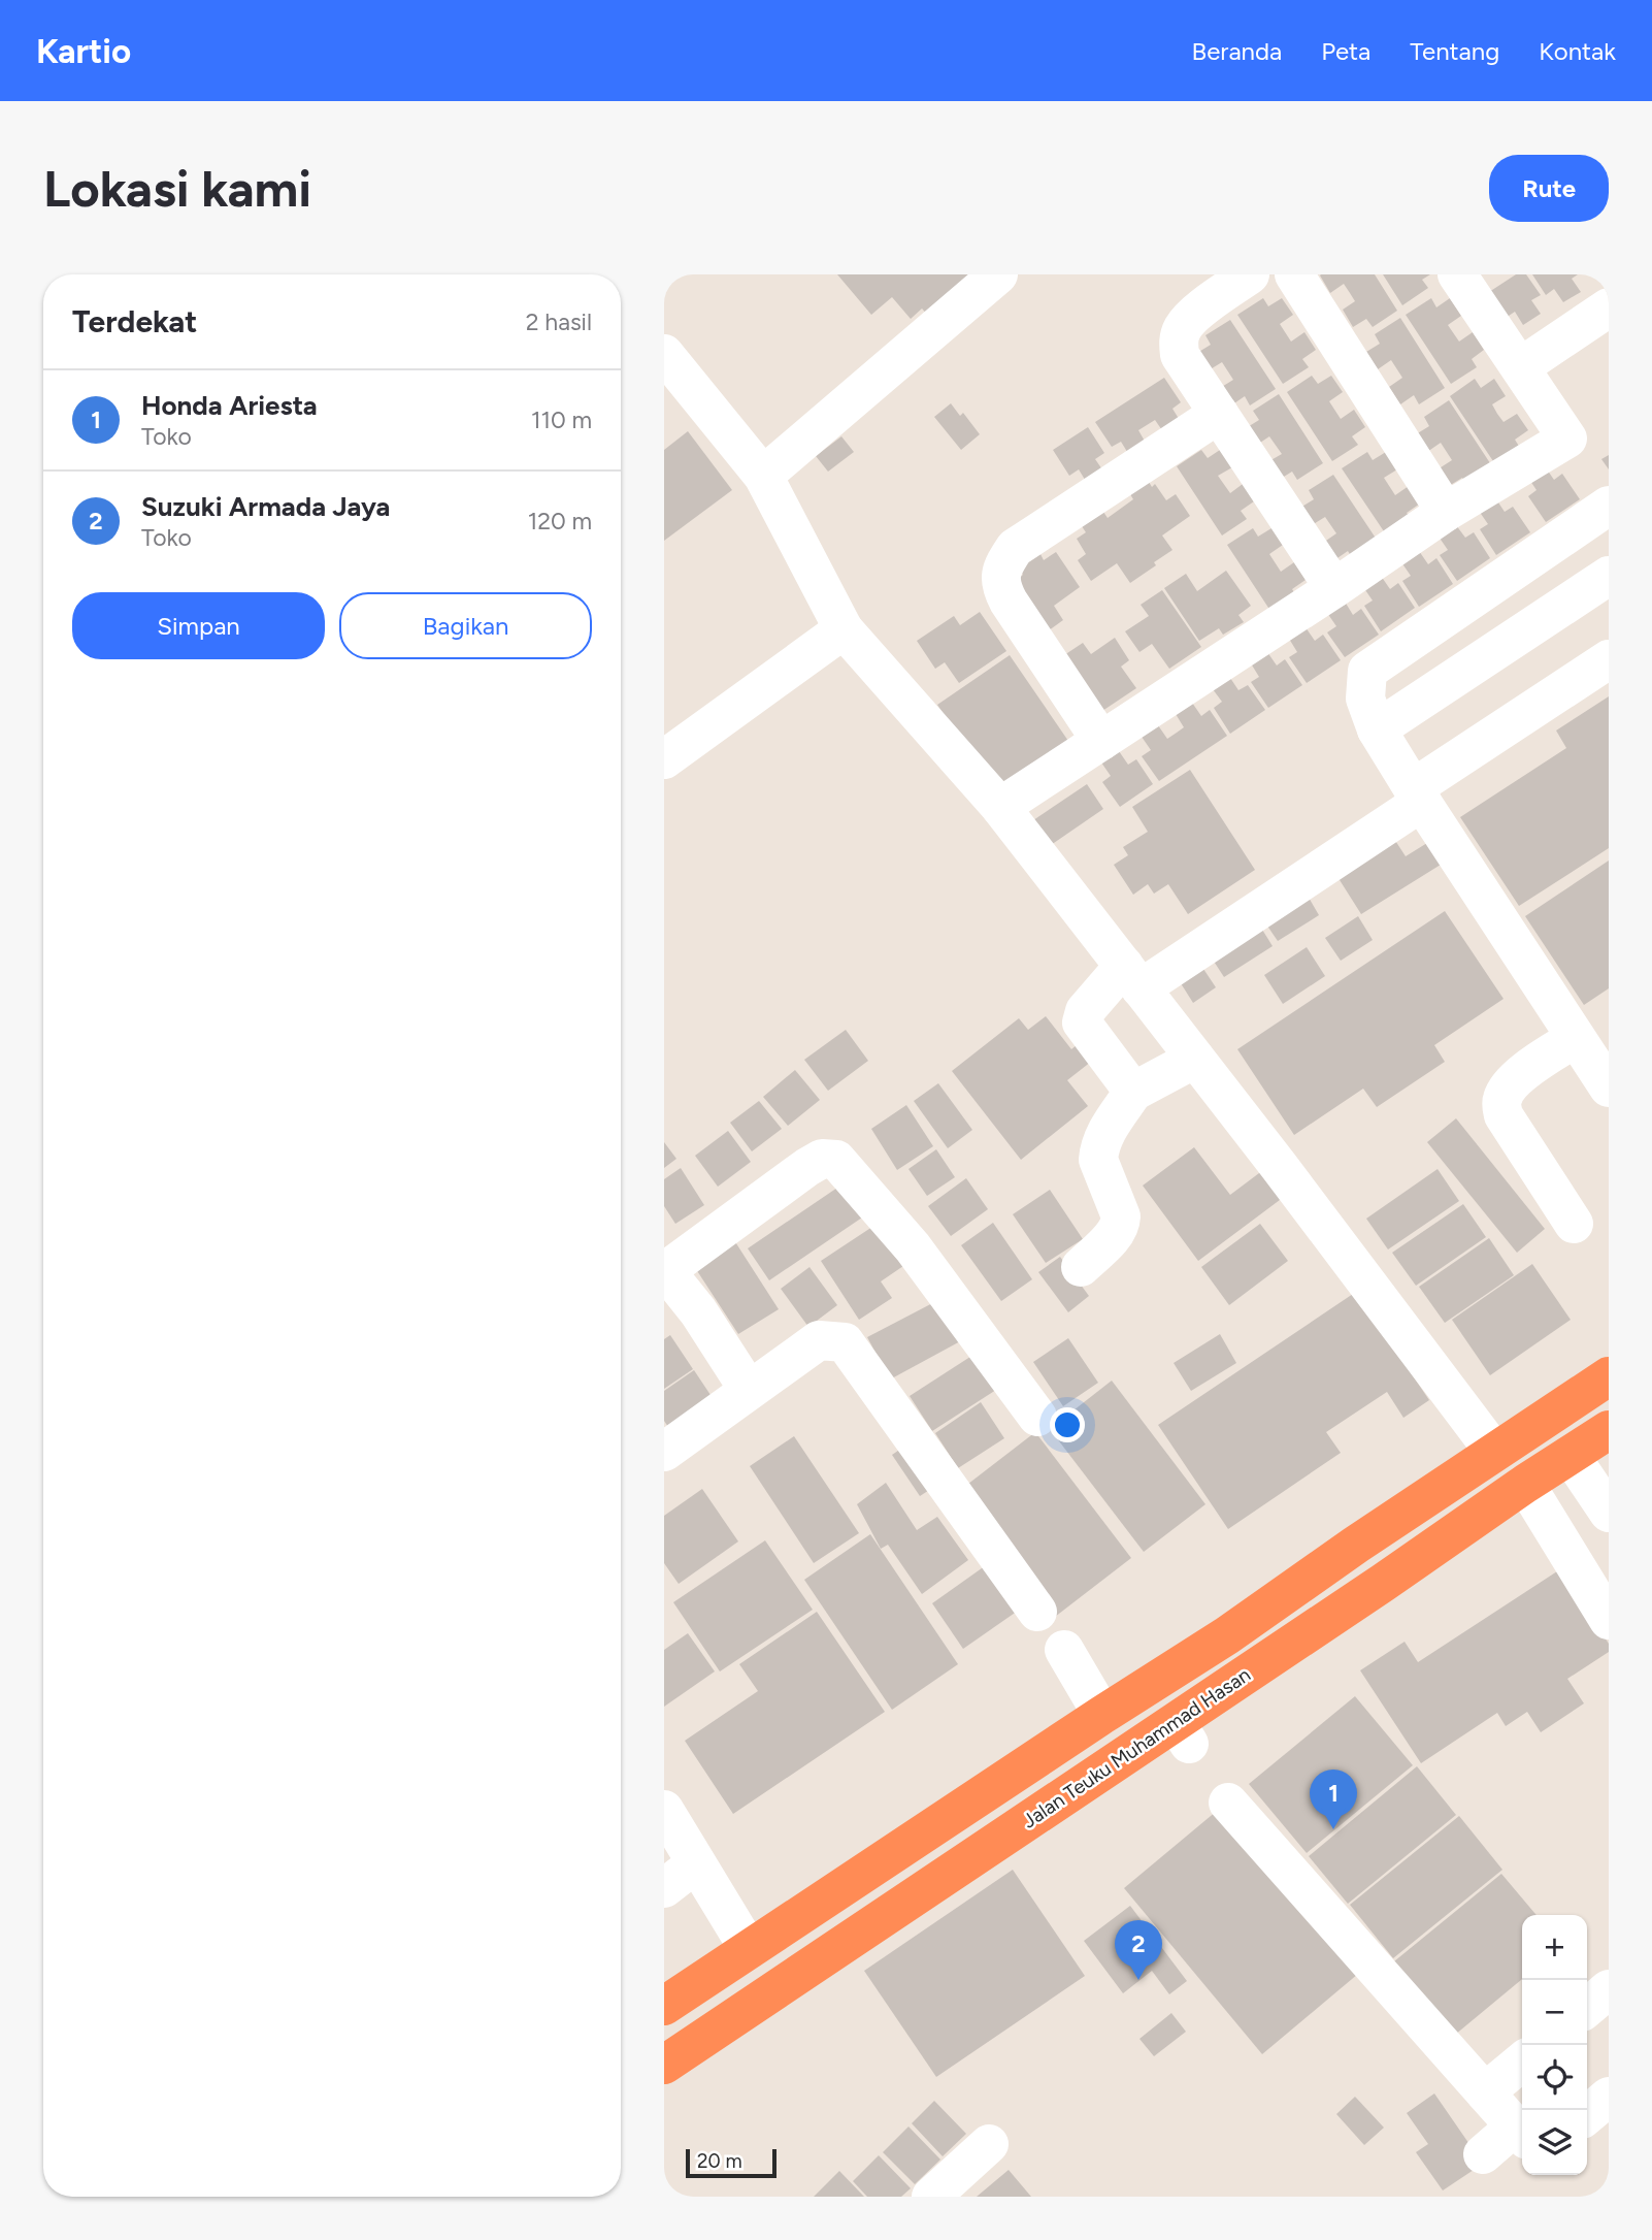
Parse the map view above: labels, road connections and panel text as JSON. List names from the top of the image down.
{
  "streets": {
    "highway": ["Jalan Teuku Muhammad Hasan"]
  },
  "scale_bar": "20 m",
  "page": {
    "header": "Kartio",
    "nav": [
      "Beranda",
      "Peta",
      "Tentang",
      "Kontak"
    ],
    "buttons": [
      "Rute",
      ["Simpan", "Bagikan"]
    ],
    "title": "Lokasi kami",
    "heading": ["Terdekat", "2 hasil"],
    "list": [
      {
        "mark": "1",
        "name": "Honda Ariesta",
        "note": "Toko",
        "value": "110 m"
      },
      {
        "mark": "2",
        "name": "Suzuki Armada Jaya",
        "note": "Toko",
        "value": "120 m"
      }
    ],
    "pins": ["1", "2"],
    "map_buttons": ["+", "−"],
    "scale": "20 m"
  }
}
